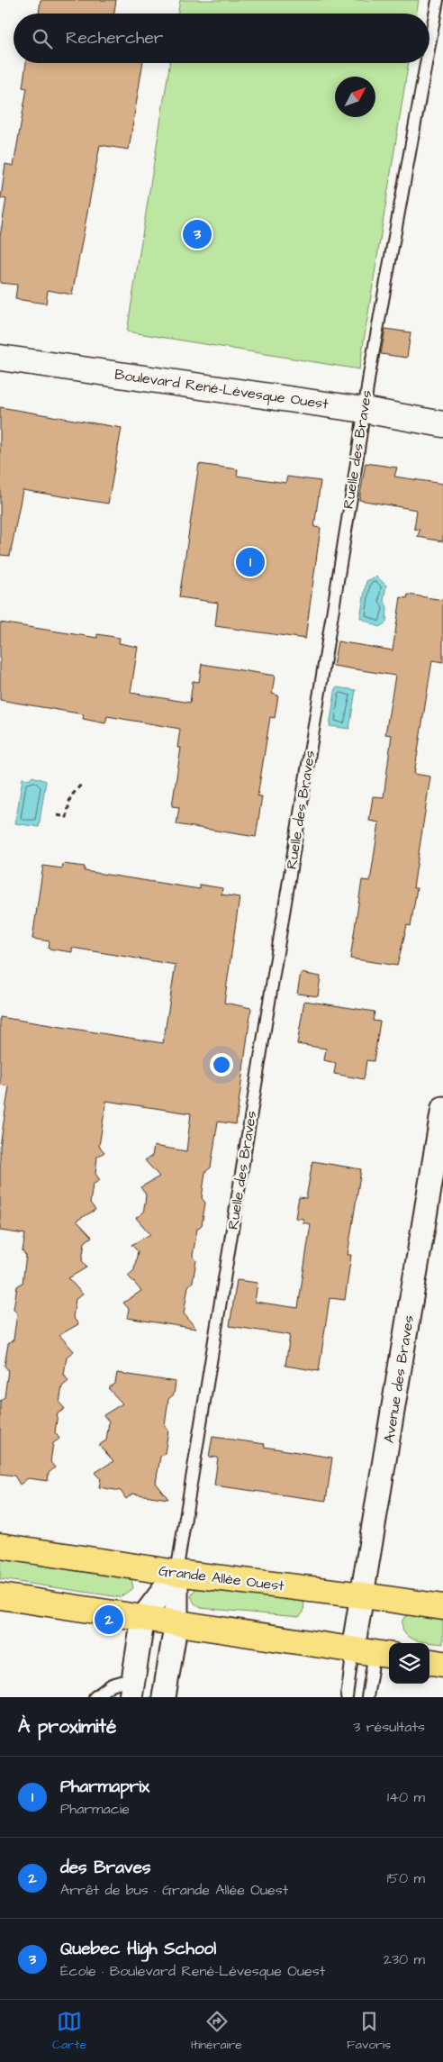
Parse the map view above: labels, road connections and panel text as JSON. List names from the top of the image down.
{
  "streets": {
    "main road": ["Boulevard René-Lévesque Ouest", "Grande Allée Ouest"],
    "street": ["Ruelle des Braves", "Avenue des Braves"]
  },
  "crossings": [
    ["Boulevard René-Lévesque Ouest", "Ruelle des Braves"],
    ["Ruelle des Braves", "Grande Allée Ouest"],
    ["Avenue des Braves", "Grande Allée Ouest"]
  ],
  "north": "top right",
  "page": {
    "search": "Rechercher",
    "pins": ["3", "1", "2"],
    "heading": ["À proximité", "3 résultats"],
    "list": [
      {
        "mark": "1",
        "name": "Pharmaprix",
        "note": "Pharmacie",
        "value": "140 m"
      },
      {
        "mark": "2",
        "name": "des Braves",
        "note": "Arrêt de bus · Grande Allée Ouest",
        "value": "150 m"
      },
      {
        "mark": "3",
        "name": "Quebec High School",
        "note": "École · Boulevard René-Lévesque Ouest",
        "value": "230 m"
      }
    ],
    "nav": ["Carte", "Itinéraire", "Favoris"]
  }
}
